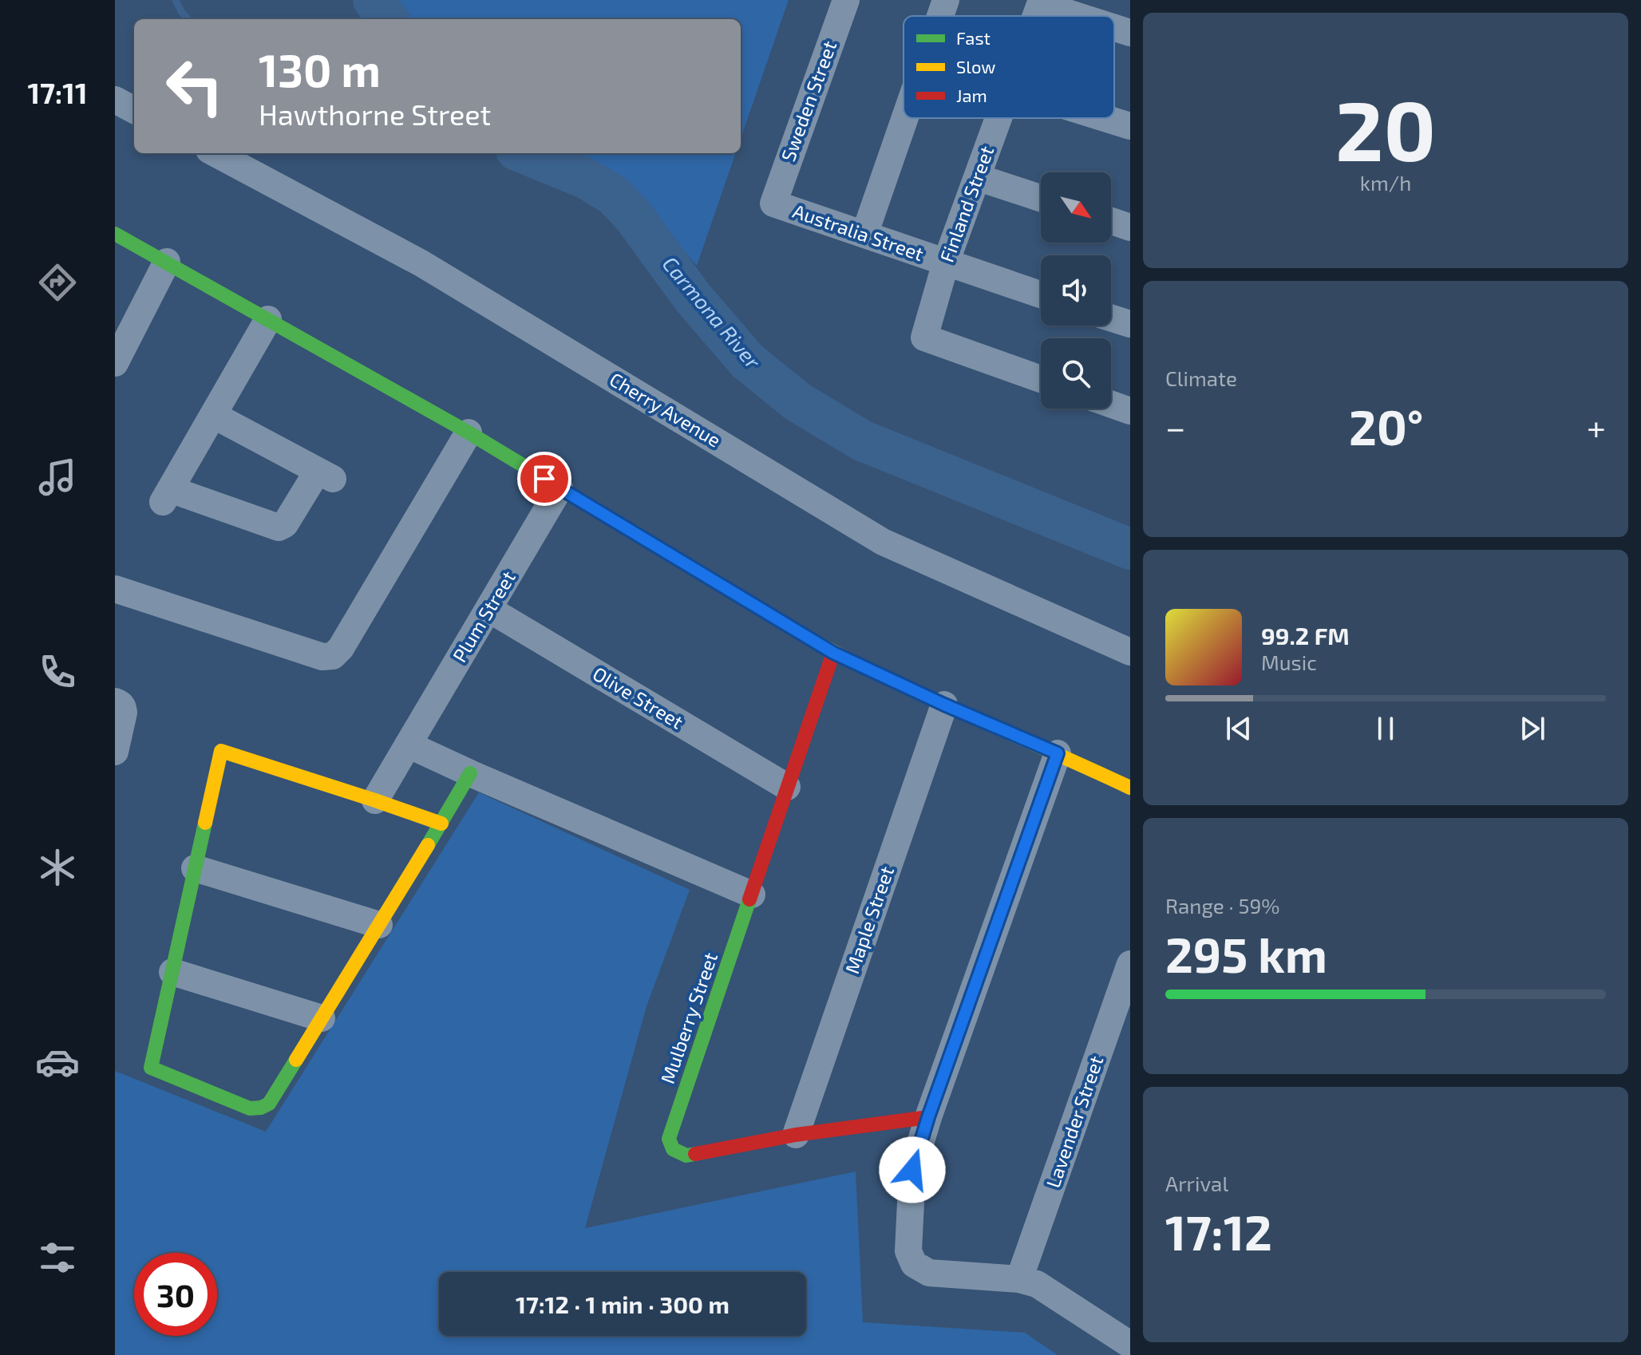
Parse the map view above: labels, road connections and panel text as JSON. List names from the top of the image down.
{
  "streets": {
    "street": [
      "Sweden Street",
      "Finland Street",
      "Australia Street",
      "Cherry Avenue",
      "Plum Street",
      "Olive Street",
      "Maple Street",
      "Mulberry Street",
      "Lavender Street"
    ]
  },
  "crossings": [
    ["Sweden Street", "Australia Street"],
    ["Finland Street", "Australia Street"],
    ["Plum Street", "Olive Street"],
    ["Olive Street", "Mulberry Street"],
    ["Maple Street", "Mulberry Street"]
  ],
  "water": ["Carmona River"],
  "legend": ["Fast", "Slow", "Jam"],
  "north": "bottom right",
  "page": {
    "tabs": "17:11",
    "tile": [
      ["20", "km/h"],
      "Climate",
      ["Range · 59%", "295 km"],
      ["Arrival", "17:12"]
    ],
    "turn": ["130 m", "Hawthorne Street"],
    "heat": ["−", "20°", "+"],
    "song": ["99.2 FM", "Music"],
    "limit": "30",
    "trip": "17:12 · 1 min · 300 m"
  }
}
